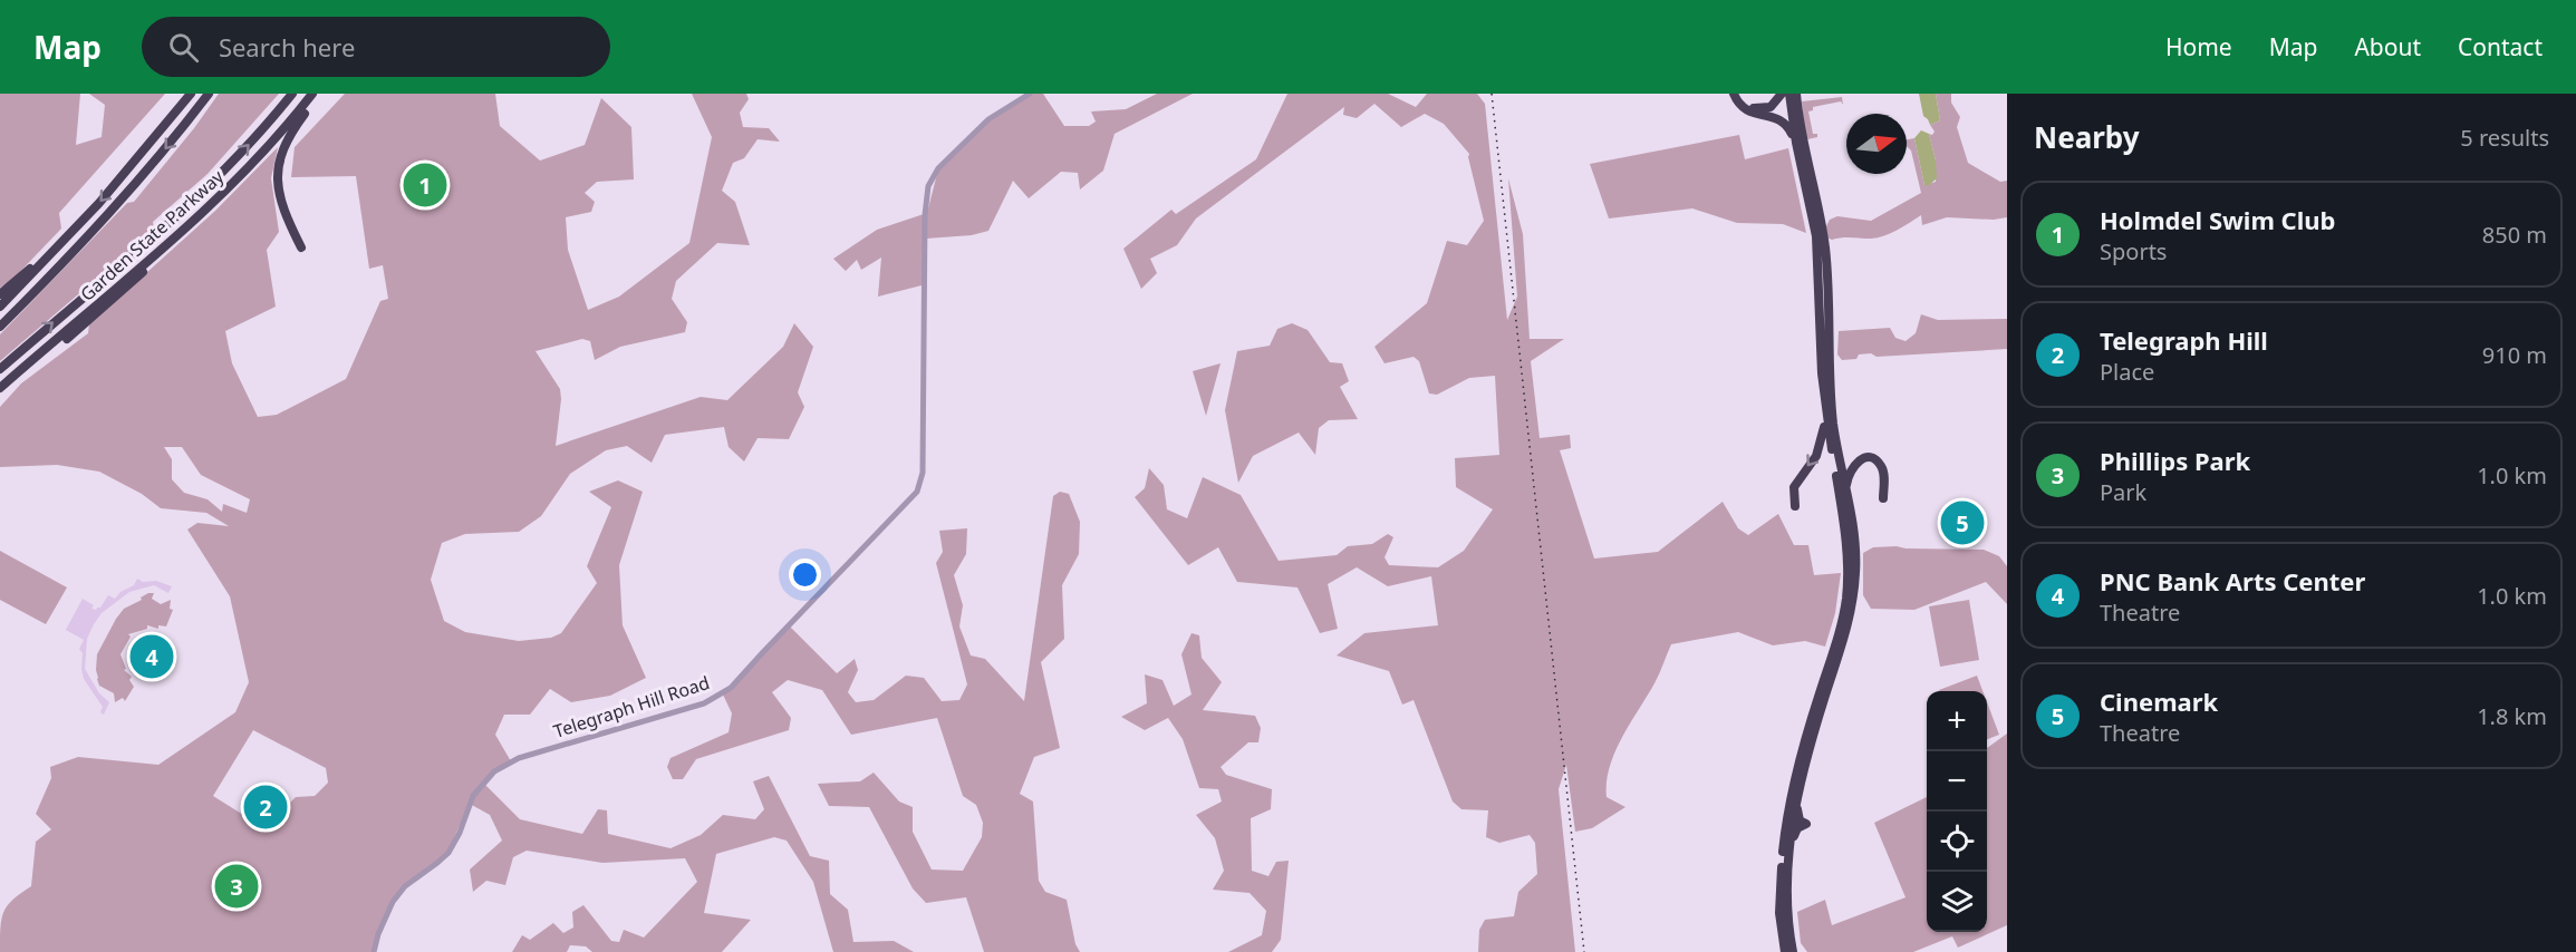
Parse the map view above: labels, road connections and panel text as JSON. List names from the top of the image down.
{
  "streets": {
    "highway": ["Garden State Parkway"],
    "street": ["Telegraph Hill Road"]
  },
  "north": "right",
  "page": {
    "header": "Map",
    "search": "Search here",
    "nav": [
      "Home",
      "Map",
      "About",
      "Contact"
    ],
    "heading": ["Nearby", "5 results"],
    "pins": [
      "1",
      "5",
      "4",
      "2",
      "3"
    ],
    "list": [
      {
        "mark": "1",
        "name": "Holmdel Swim Club",
        "note": "Sports",
        "value": "850 m"
      },
      {
        "mark": "2",
        "name": "Telegraph Hill",
        "note": "Place",
        "value": "910 m"
      },
      {
        "mark": "3",
        "name": "Phillips Park",
        "note": "Park",
        "value": "1.0 km"
      },
      {
        "mark": "4",
        "name": "PNC Bank Arts Center",
        "note": "Theatre",
        "value": "1.0 km"
      },
      {
        "mark": "5",
        "name": "Cinemark",
        "note": "Theatre",
        "value": "1.8 km"
      }
    ],
    "map_buttons": ["+", "−"]
  }
}
